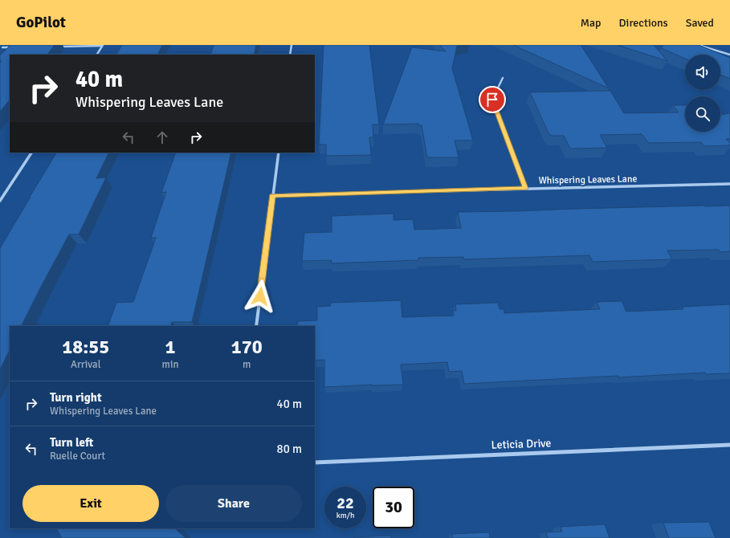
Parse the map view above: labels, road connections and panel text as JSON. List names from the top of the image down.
{
  "streets": {
    "street": ["Whispering Leaves Lane", "Leticia Drive"]
  },
  "page": {
    "header": "GoPilot",
    "nav": ["Map", "Directions", "Saved"],
    "turn": ["40 m", "Whispering Leaves Lane"],
    "eta": [
      "18:55",
      "Arrival",
      "1",
      "min",
      "170",
      "m"
    ],
    "list": [
      {
        "name": "Turn right",
        "note": "Whispering Leaves Lane",
        "value": "40 m"
      },
      {
        "name": "Turn left",
        "note": "Ruelle Court",
        "value": "80 m"
      }
    ],
    "buttons": ["Exit", "Share"],
    "speed": "22 km/h",
    "limit": "30"
  }
}
